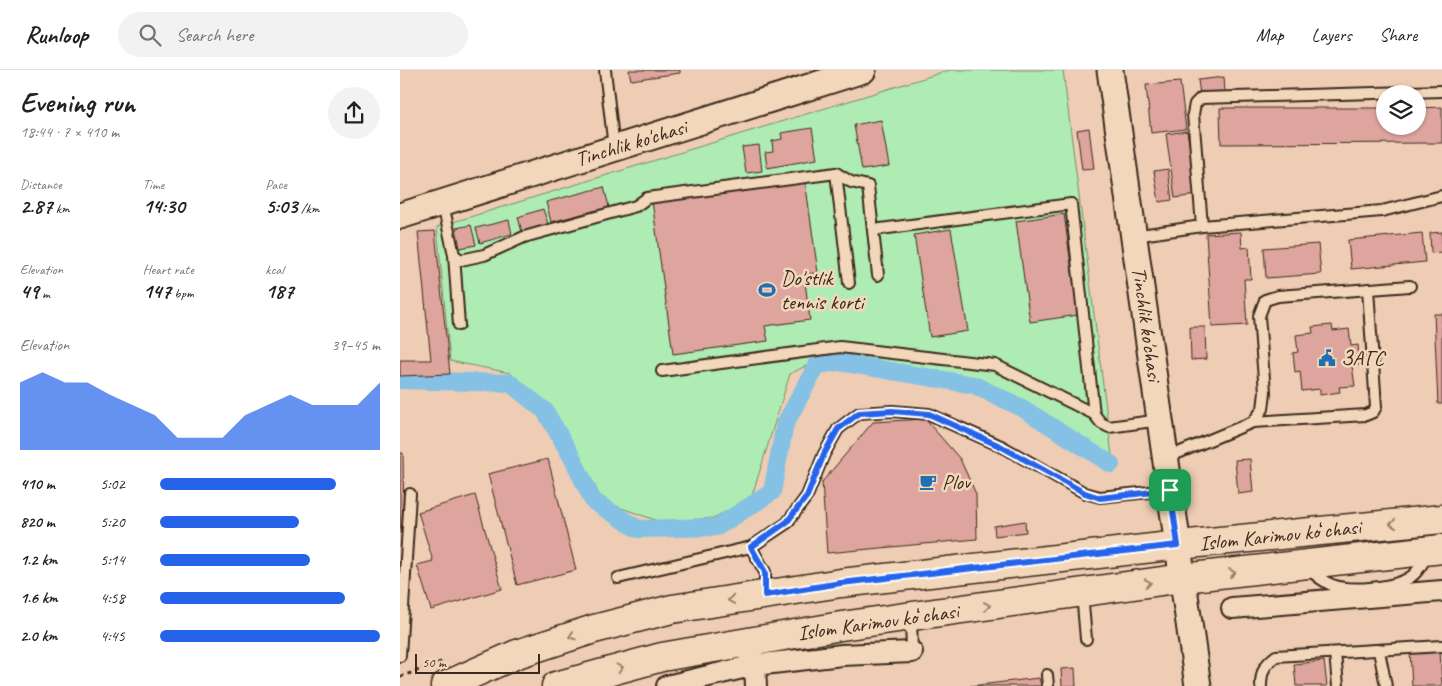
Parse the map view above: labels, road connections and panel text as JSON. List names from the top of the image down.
{
  "streets": {
    "main road": ["Islom Karimov koʻchasi"],
    "street": ["Tinchlik ko'chasi"]
  },
  "crossings": [
    ["Tinchlik ko'chasi", "Islom Karimov koʻchasi"]
  ],
  "places": {
    "sports": ["Do'stlik tennis korti"],
    "public building": ["ЗАГС"],
    "cafe": ["Plov"]
  },
  "scale_bar": "50 m",
  "page": {
    "header": "Runloop",
    "search": "Search here",
    "nav": ["Map", "Layers", "Share"],
    "heading": ["Evening run", "18:44 · 7 × 410 m"],
    "stats": [
      ["Distance", "2.87 km"],
      ["Time", "14:30"],
      ["Pace", "5:03 /km"],
      ["Elevation", "49 m"],
      ["Heart rate", "147 bpm"],
      ["kcal", "187"]
    ],
    "chart": ["Elevation", "39–45 m"],
    "list": [
      {
        "name": "410 m",
        "note": "5:02"
      },
      {
        "name": "820 m",
        "note": "5:20"
      },
      {
        "name": "1.2 km",
        "note": "5:14"
      },
      {
        "name": "1.6 km",
        "note": "4:58"
      },
      {
        "name": "2.0 km",
        "note": "4:45"
      }
    ],
    "scale": "50 m"
  }
}
